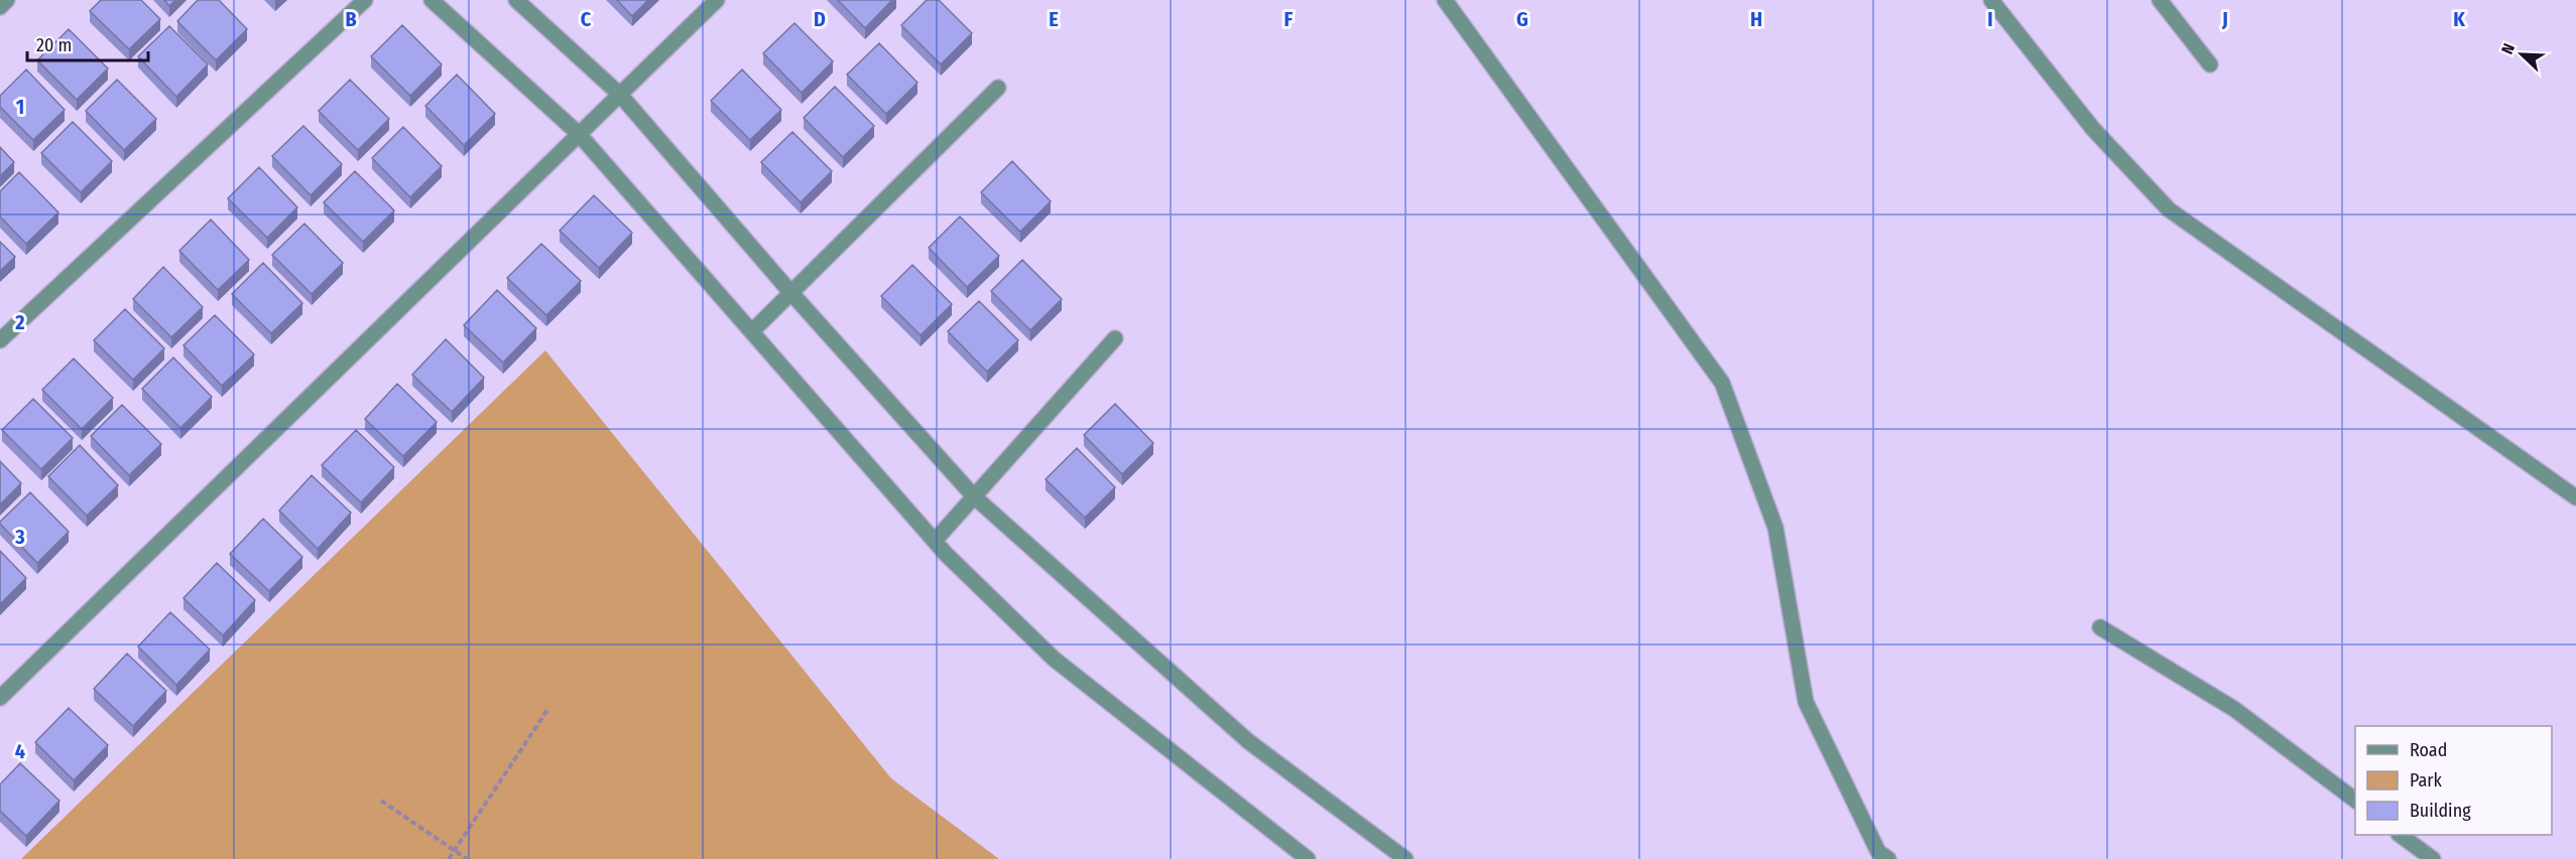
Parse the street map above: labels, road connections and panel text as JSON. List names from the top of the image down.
{
  "legend": ["Road", "Park", "Building"],
  "scale_bar": "20 m",
  "north": "top left",
  "grid": {
    "columns": [
      "B",
      "C",
      "D",
      "E",
      "F",
      "G",
      "H",
      "I",
      "J",
      "K"
    ],
    "rows": [
      "1",
      "2",
      "3",
      "4"
    ]
  }
}
